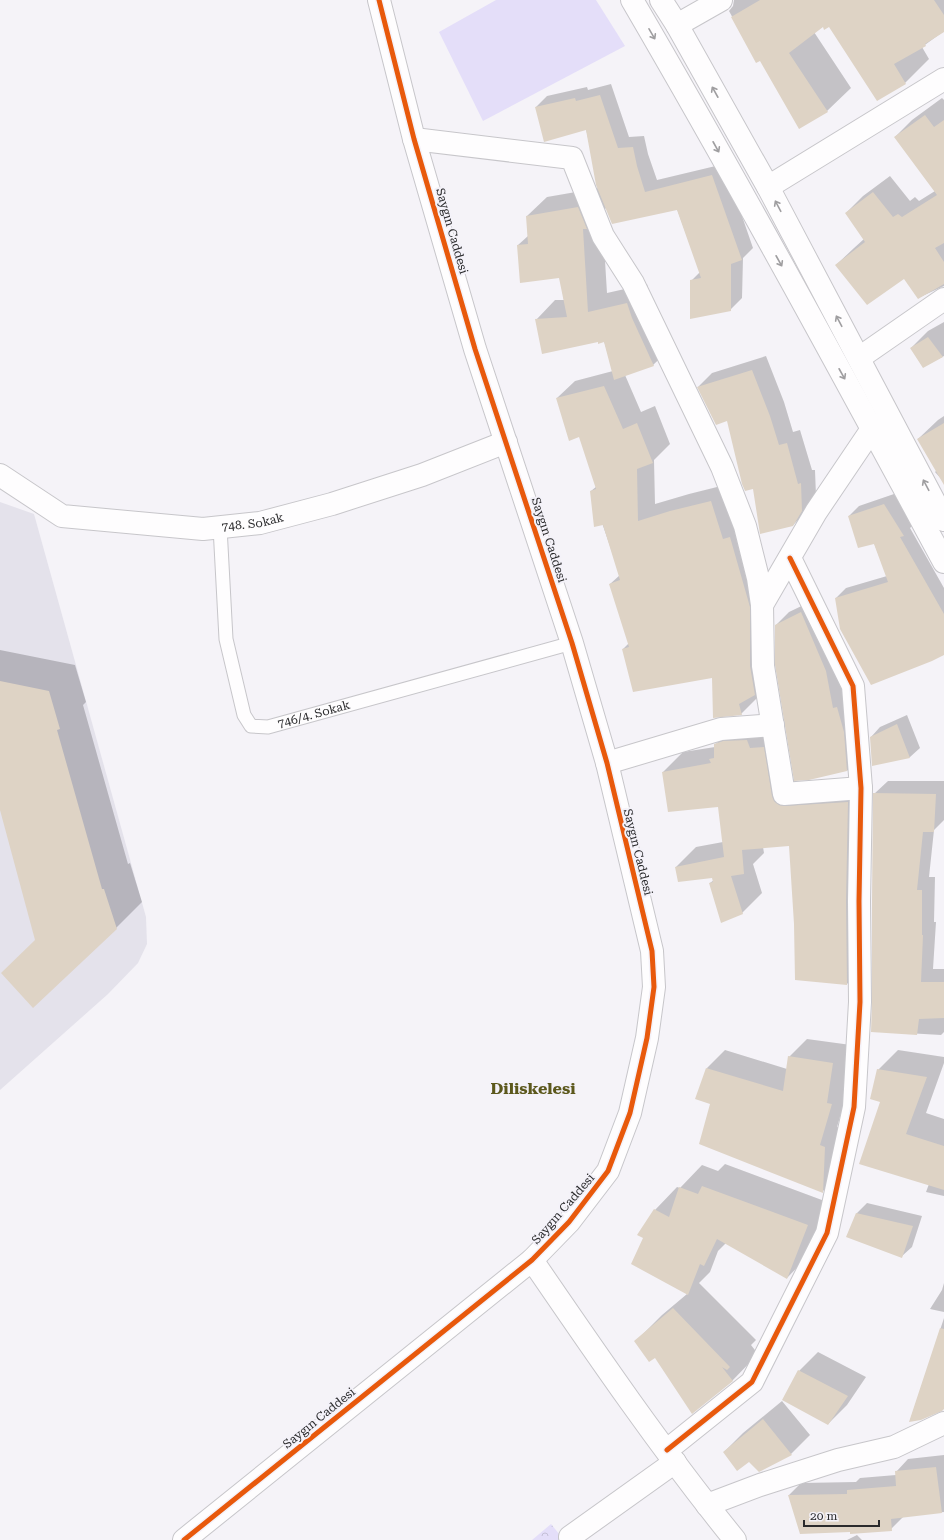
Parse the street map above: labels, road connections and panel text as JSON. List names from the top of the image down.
{
  "streets": {
    "street": ["Saygın Caddesi", "748. Sokak"],
    "lane": ["746/4. Sokak"]
  },
  "crossings": [
    ["Saygın Caddesi", "748. Sokak"],
    ["Saygın Caddesi", "746/4. Sokak"],
    ["748. Sokak", "746/4. Sokak"]
  ],
  "districts": ["Diliskelesi"],
  "scale_bar": "20 m"
}
